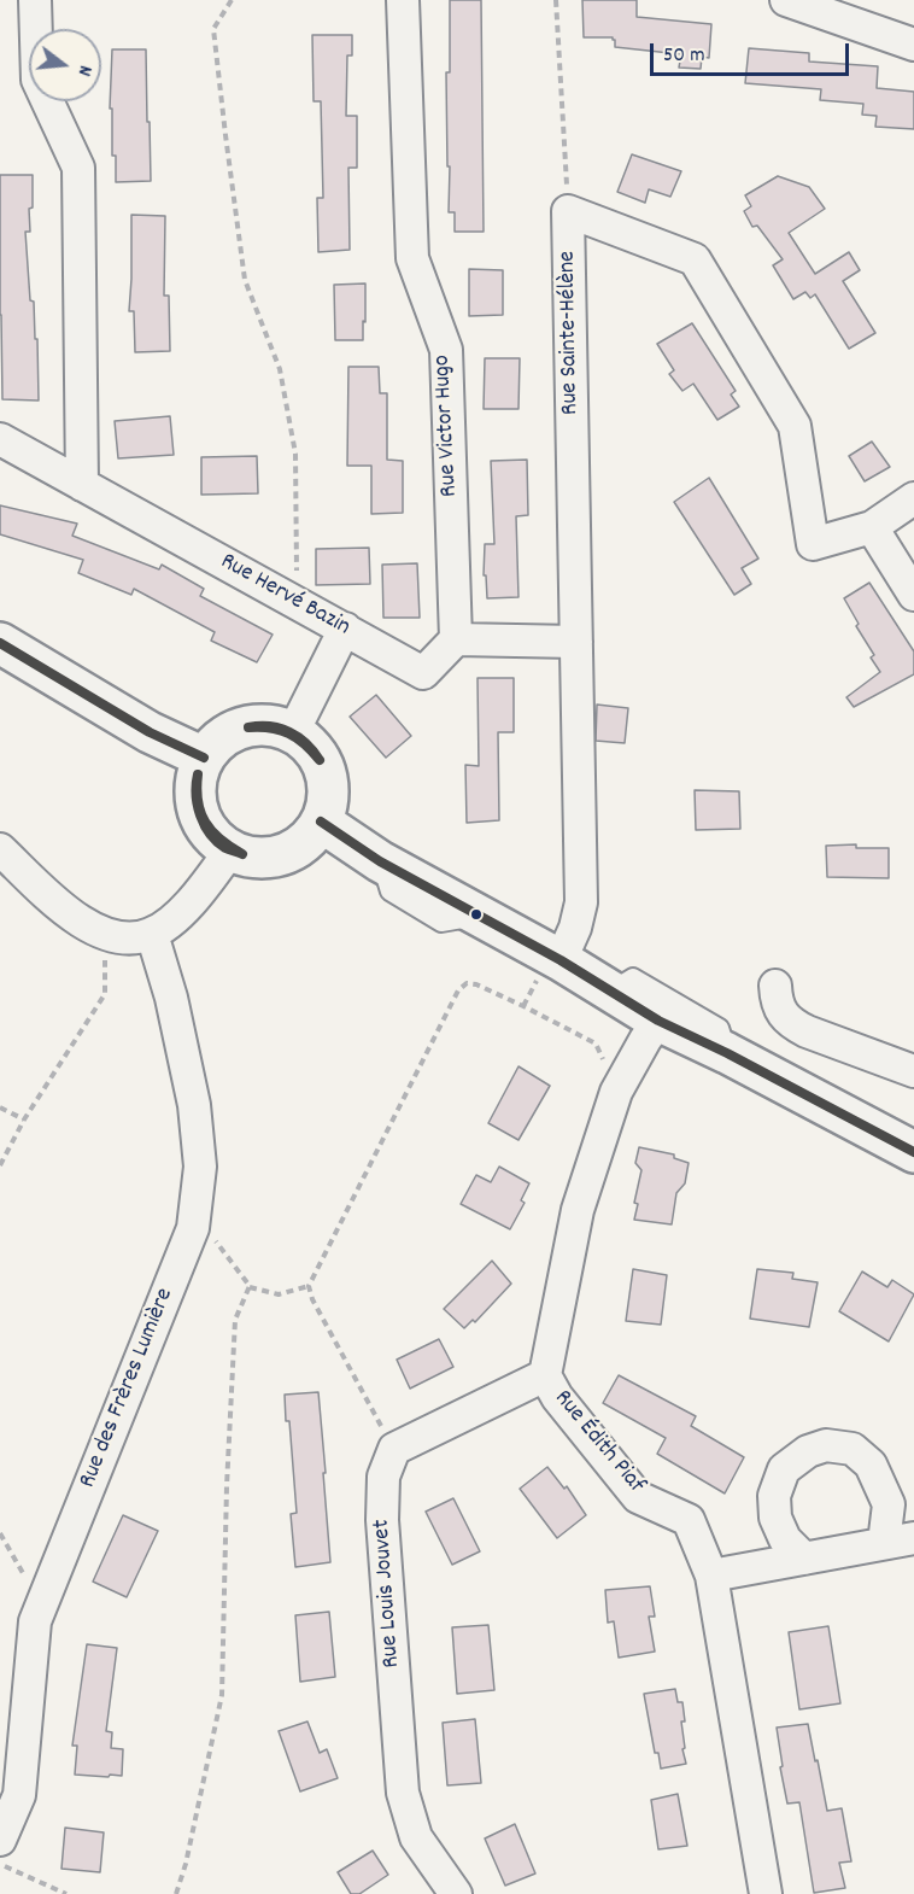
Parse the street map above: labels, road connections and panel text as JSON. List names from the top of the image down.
{
  "streets": {
    "street": [
      "Rue Sainte-Hélène",
      "Rue Victor Hugo",
      "Rue Hervé Bazin",
      "Rue des Frères Lumière",
      "Rue Édith Piaf",
      "Rue Louis Jouvet"
    ]
  },
  "crossings": [
    ["Rue Victor Hugo", "Rue Hervé Bazin"]
  ],
  "scale_bar": "50 m",
  "north": "right"
}
